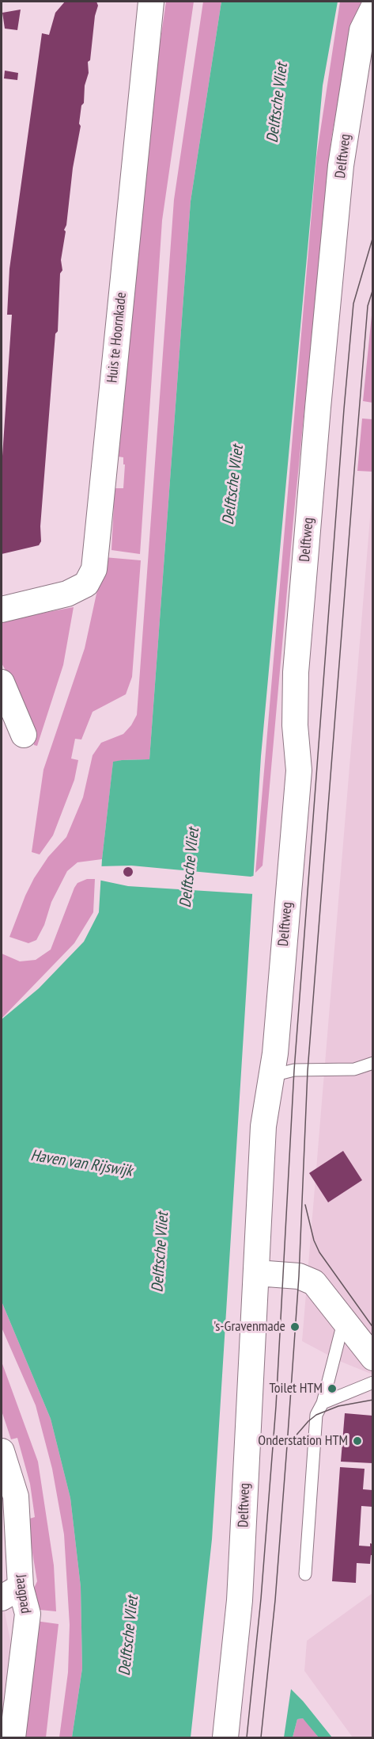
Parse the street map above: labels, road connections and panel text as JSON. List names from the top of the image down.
{
  "streets": {
    "street": ["Delftweg", "Huis te Hoornkade", "Jaagpad"]
  },
  "water": ["Delftsche Vliet", "Haven van Rijswijk"],
  "places": ["'s-Gravenmade", "Toilet HTM", "Onderstation HTM"]
}
